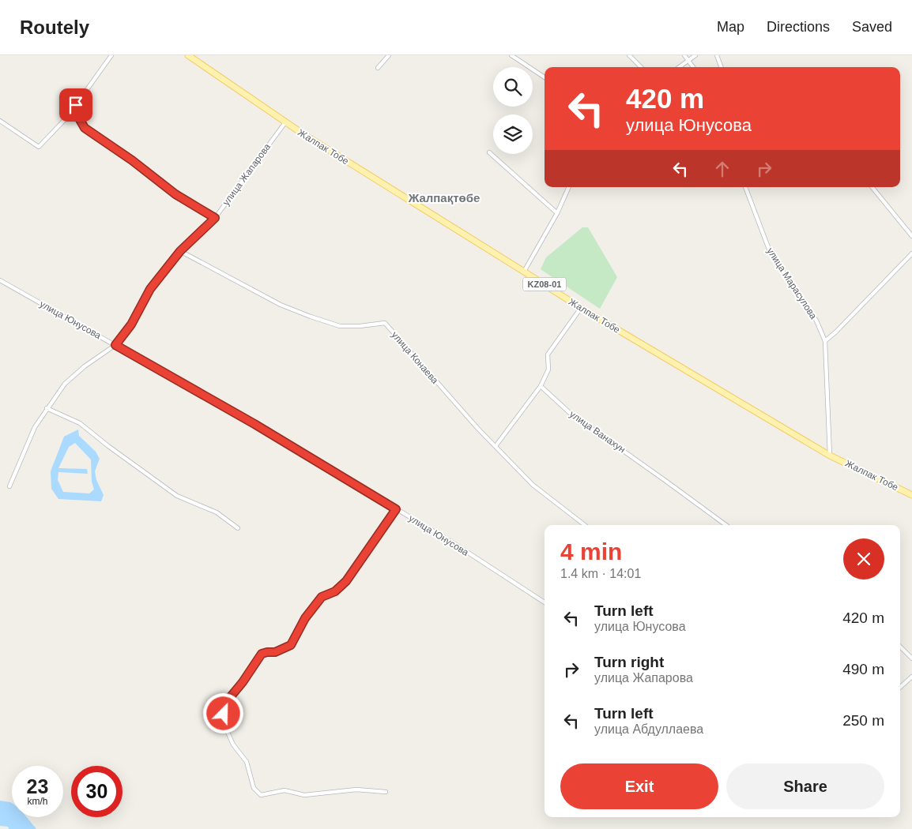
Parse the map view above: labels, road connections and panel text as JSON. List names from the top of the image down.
{
  "streets": {
    "main road": ["Жалпак Тобе", "KZ08-01"],
    "street": [
      "улица Жапарова",
      "улица Марасулова",
      "улица Юнусова",
      "улица Конаева",
      "улица Ванахун"
    ]
  },
  "crossings": [
    ["Жалпак Тобе", "улица Жапарова"],
    ["Жалпак Тобе", "улица Марасулова"],
    ["улица Жапарова", "улица Юнусова"],
    ["улица Жапарова", "улица Конаева"]
  ],
  "districts": ["Жалпақтөбе"],
  "page": {
    "header": "Routely",
    "nav": ["Map", "Directions", "Saved"],
    "turn": ["420 m", "улица Юнусова"],
    "heading": ["4 min", "1.4 km · 14:01"],
    "list": [
      {
        "name": "Turn left",
        "note": "улица Юнусова",
        "value": "420 m"
      },
      {
        "name": "Turn right",
        "note": "улица Жапарова",
        "value": "490 m"
      },
      {
        "name": "Turn left",
        "note": "улица Абдуллаева",
        "value": "250 m"
      }
    ],
    "buttons": ["Exit", "Share"],
    "speed": "23 km/h",
    "limit": "30"
  }
}
